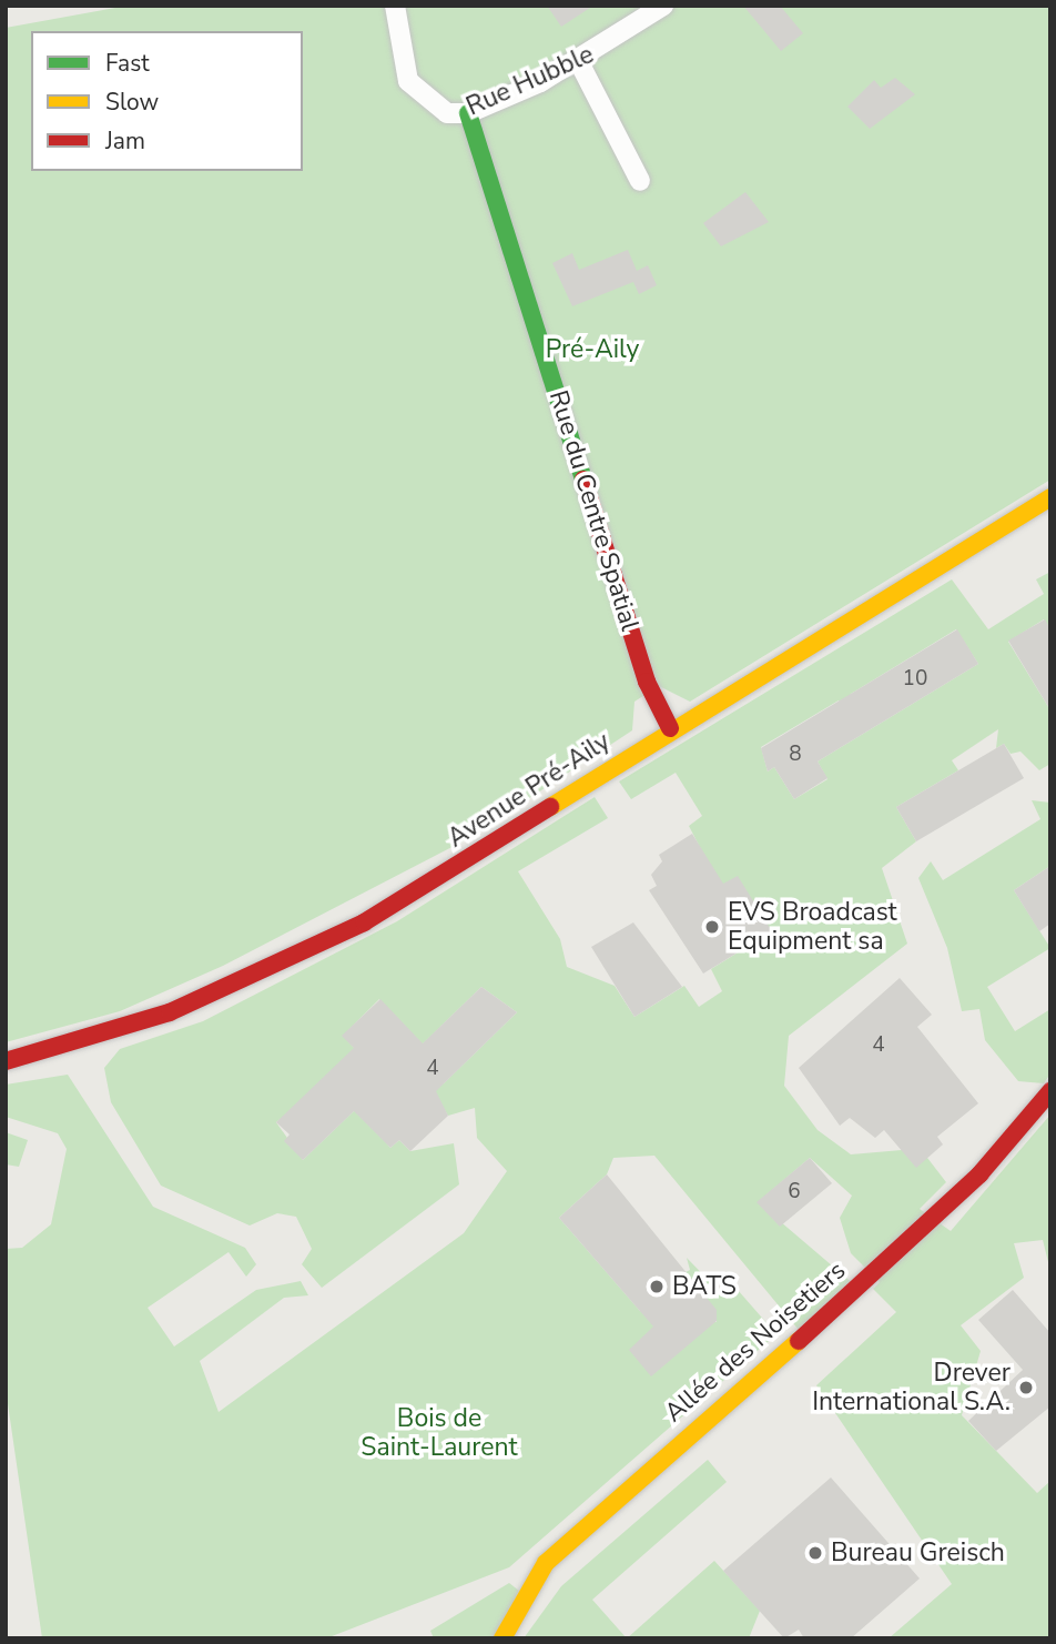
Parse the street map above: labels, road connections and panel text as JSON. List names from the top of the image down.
{
  "streets": {
    "street": [
      "Rue Hubble",
      "Rue du Centre Spatial",
      "Avenue Pré-Aily",
      "Allée des Noisetiers"
    ]
  },
  "crossings": [
    ["Rue Hubble", "Rue du Centre Spatial"],
    ["Rue du Centre Spatial", "Avenue Pré-Aily"]
  ],
  "parks": ["Pré-Aily", "Bois de Saint-Laurent"],
  "places": [
    "EVS Broadcast Equipment sa",
    "BATS",
    "Drever International S.A.",
    "Bureau Greisch"
  ],
  "house_numbers": [
    "10",
    "8",
    "4",
    "4",
    "6"
  ],
  "legend": ["Fast", "Slow", "Jam"]
}
